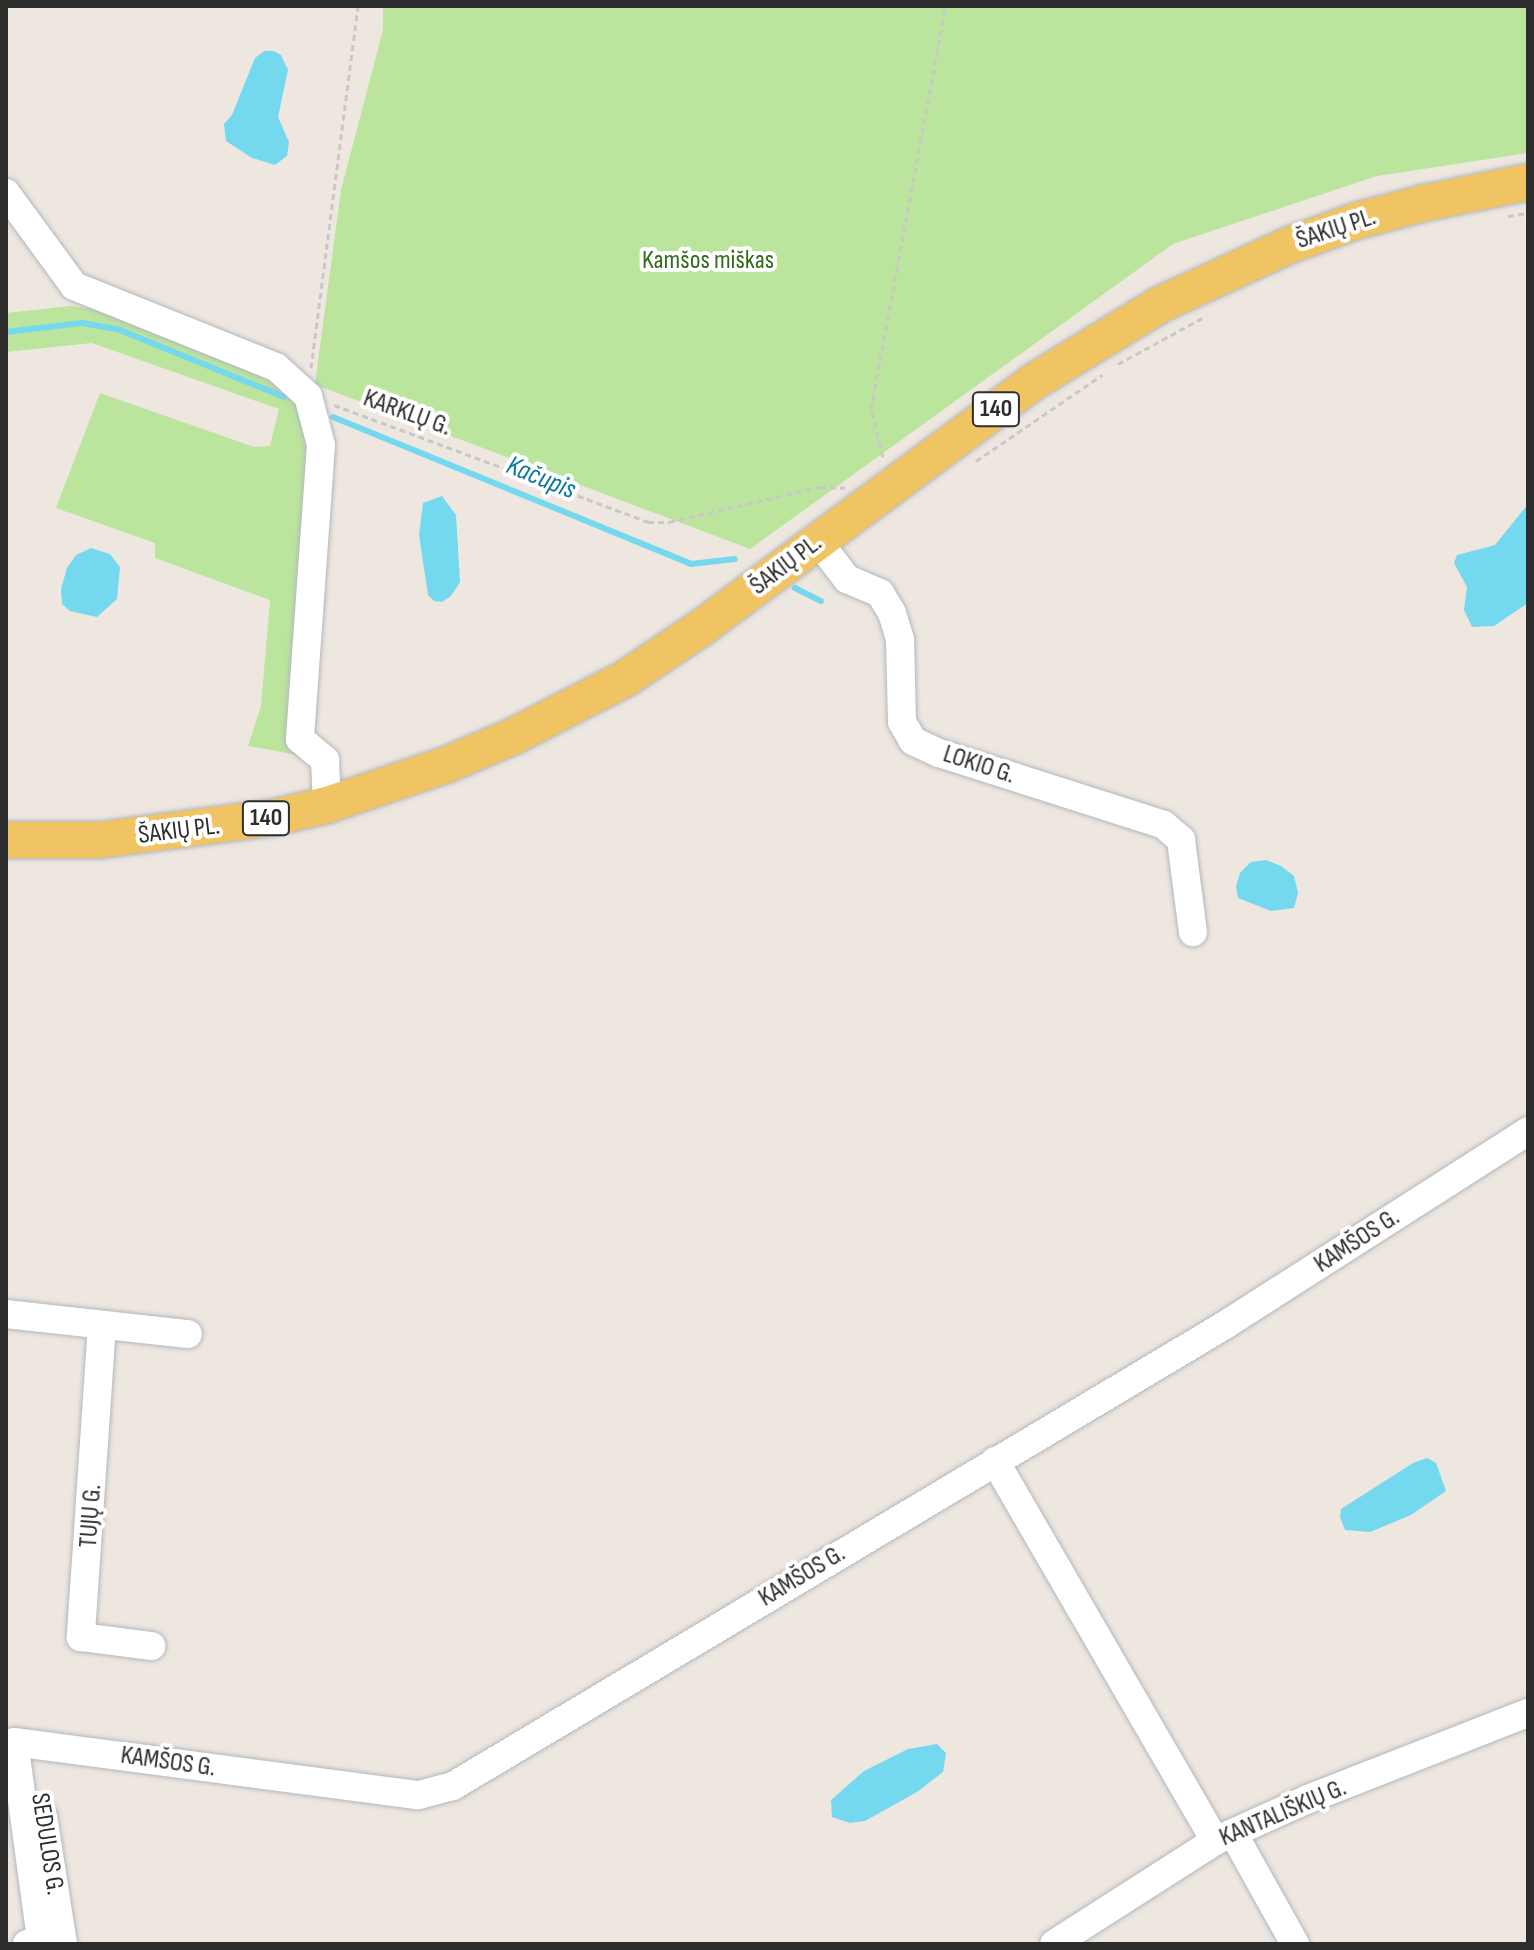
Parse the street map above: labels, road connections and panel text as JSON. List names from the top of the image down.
{
  "streets": {
    "main road": ["ŠAKIŲ PL.", "140"],
    "street": [
      "LOKIO G.",
      "KAMŠOS G.",
      "TUJŲ G.",
      "KANTALIŠKIŲ G.",
      "SEDULOS G."
    ],
    "path": ["KARKLŲ G."]
  },
  "crossings": [
    ["ŠAKIŲ PL.", "KARKLŲ G."],
    ["ŠAKIŲ PL.", "LOKIO G."],
    ["KAMŠOS G.", "SEDULOS G."]
  ],
  "water": ["Kačupis"],
  "parks": ["Kamšos miškas"]
}
